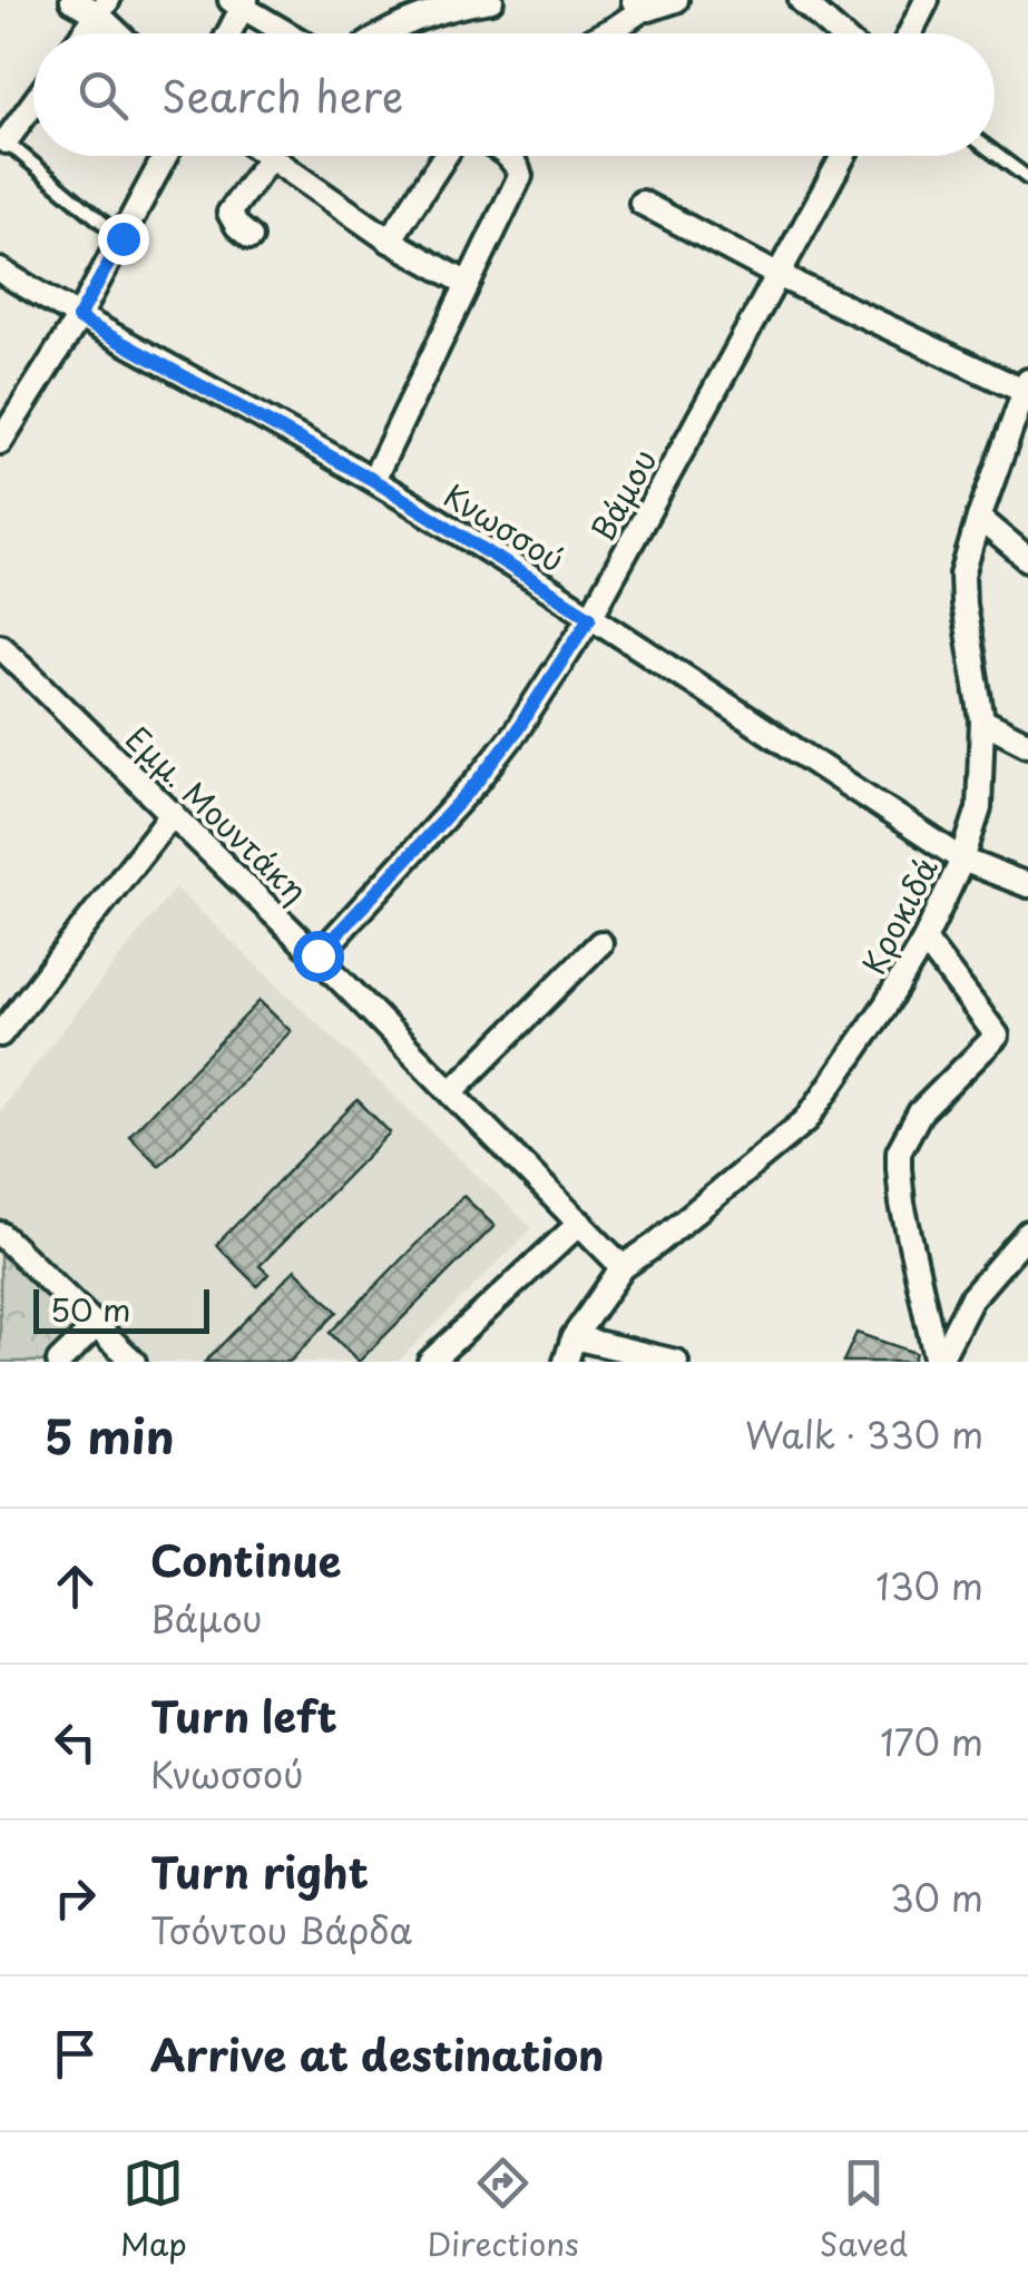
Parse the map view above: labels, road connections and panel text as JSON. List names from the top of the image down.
{
  "streets": {
    "street": [
      "Βάμου",
      "Κνωσσού",
      "Εμμ. Μουντάκη",
      "Κροκιδά"
    ]
  },
  "crossings": [
    ["Βάμου", "Κνωσσού"],
    ["Βάμου", "Εμμ. Μουντάκη"],
    ["Κνωσσού", "Κροκιδά"],
    ["Εμμ. Μουντάκη", "Κροκιδά"]
  ],
  "scale_bar": "50 m",
  "page": {
    "search": "Search here",
    "scale": "50 m",
    "heading": ["5 min", "Walk · 330 m"],
    "list": [
      ["Continue", "Βάμου", "130 m"],
      ["Turn left", "Κνωσσού", "170 m"],
      ["Turn right", "Τσόντου Βάρδα", "30 m"],
      "Arrive at destination"
    ],
    "nav": ["Map", "Directions", "Saved"]
  }
}
